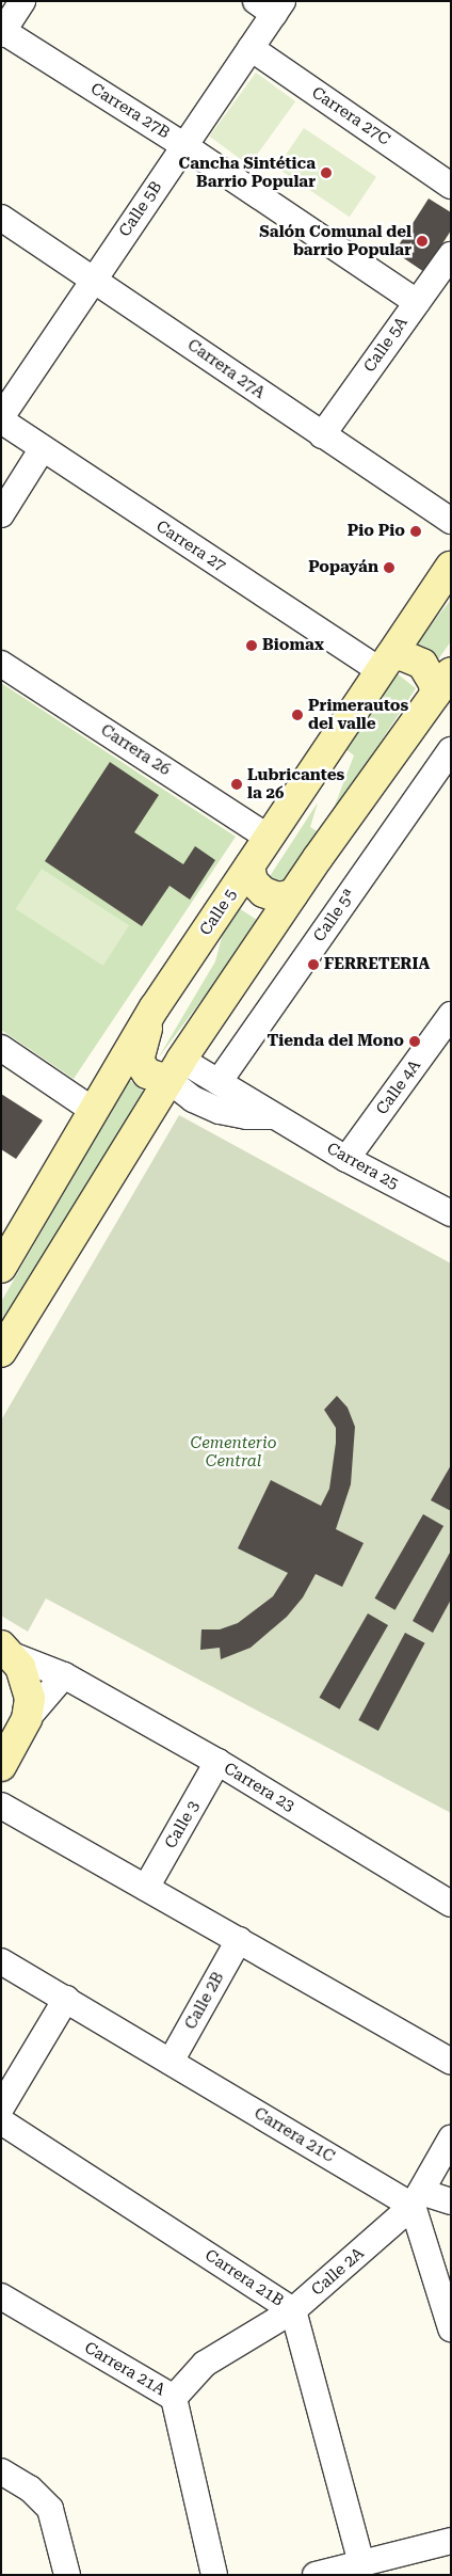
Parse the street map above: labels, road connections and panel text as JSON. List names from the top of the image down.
{
  "streets": {
    "main road": ["Calle 5", "Carrera 23"],
    "street": [
      "Carrera 27B",
      "Carrera 27C",
      "Calle 5B",
      "Calle 5A",
      "Carrera 27A",
      "Carrera 27",
      "Carrera 26",
      "Calle 5ª",
      "Calle 4A",
      "Carrera 25",
      "Calle 3",
      "Calle 2B",
      "Carrera 21C",
      "Calle 2A",
      "Carrera 21B",
      "Carrera 21A"
    ]
  },
  "crossings": [
    ["Carrera 27B", "Calle 5B"],
    ["Carrera 27B", "Calle 5A"],
    ["Carrera 27C", "Calle 5B"],
    ["Calle 5B", "Carrera 27A"],
    ["Calle 5B", "Carrera 27"],
    ["Calle 5A", "Carrera 27A"],
    ["Carrera 27", "Calle 5"],
    ["Carrera 26", "Calle 5"],
    ["Calle 5ª", "Carrera 25"],
    ["Calle 4A", "Carrera 25"],
    ["Carrera 23", "Calle 3"],
    ["Calle 2B", "Carrera 21C"],
    ["Carrera 21C", "Calle 2A"],
    ["Calle 2A", "Carrera 21B"],
    ["Calle 2A", "Carrera 21A"]
  ],
  "parks": ["Cementerio Central"],
  "places": [
    "Cancha Sintética Barrio Popular",
    "Salón Comunal del barrio Popular",
    "Pio Pio",
    "Popayán",
    "Biomax",
    "Primerautos del valle",
    "Lubricantes la 26",
    "FERRETERIA",
    "Tienda del Mono"
  ]
}
